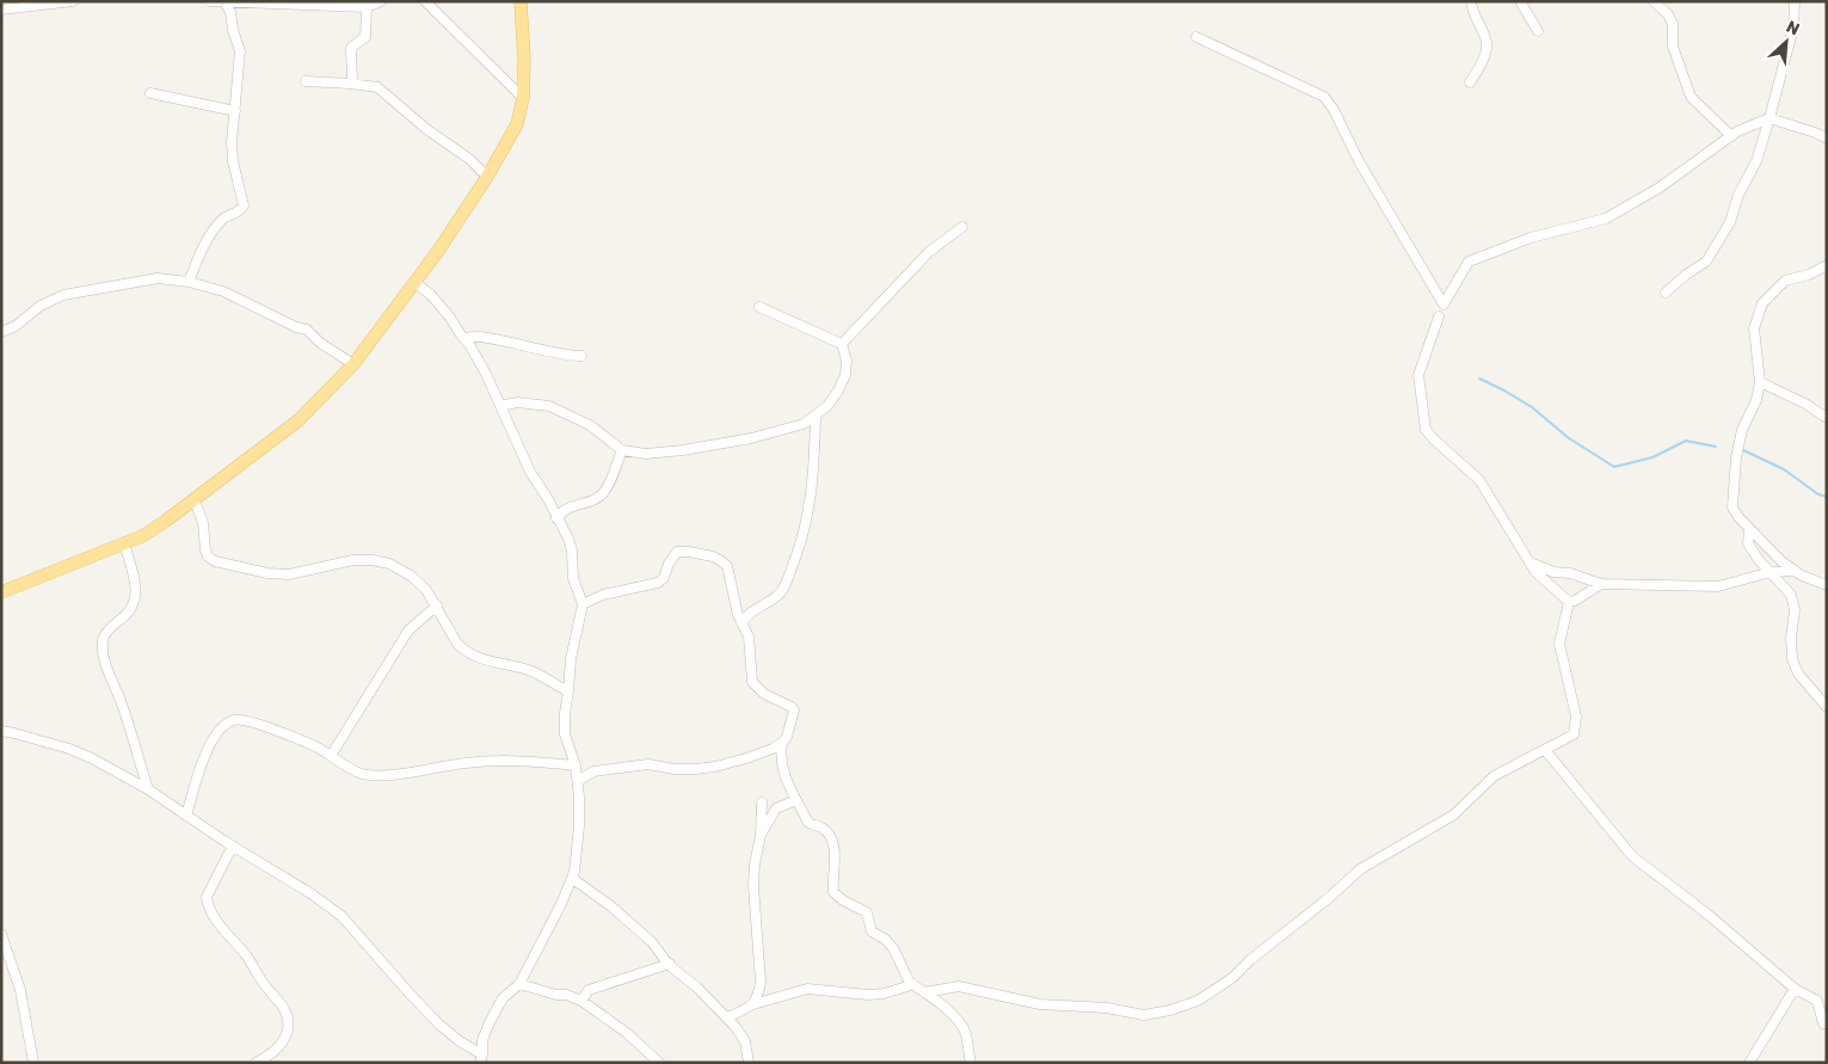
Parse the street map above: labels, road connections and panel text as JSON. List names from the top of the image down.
{
  "north": "top right"
}
